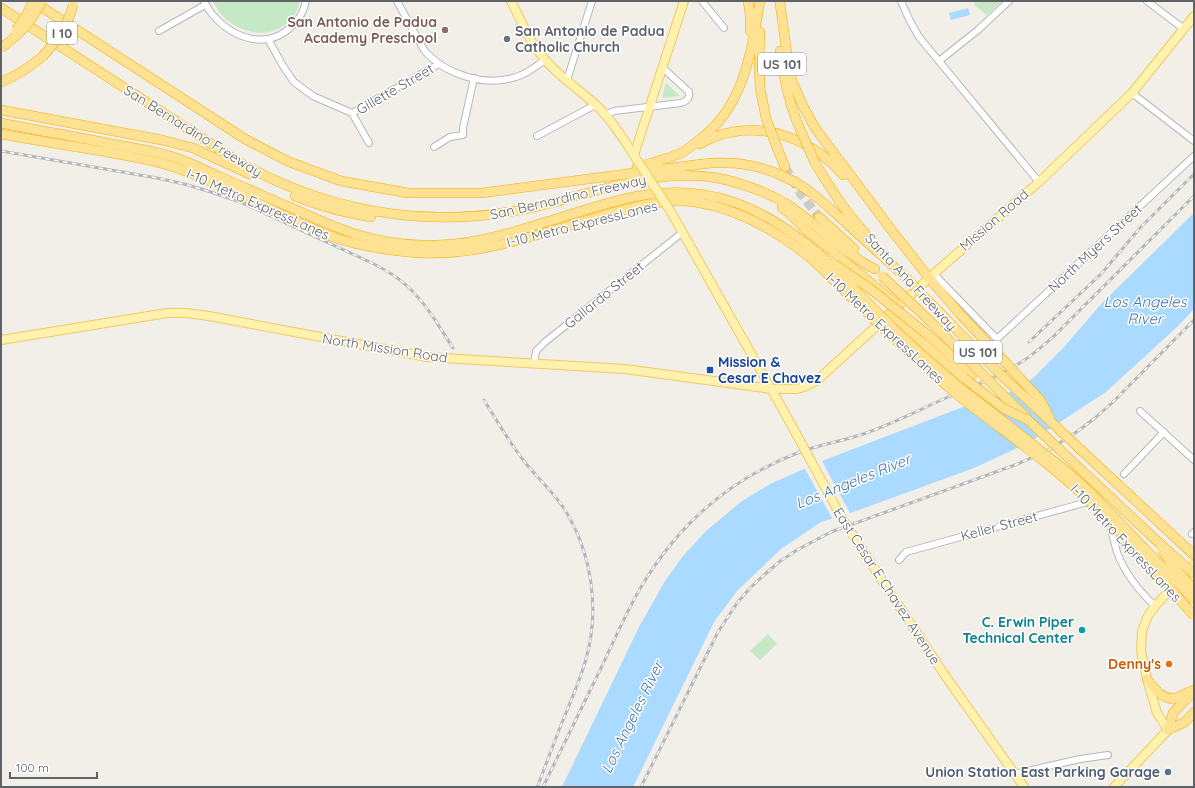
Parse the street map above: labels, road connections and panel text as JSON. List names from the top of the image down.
{
  "streets": {
    "highway": [
      "I 10",
      "US 101",
      "San Bernardino Freeway",
      "I-10 Metro ExpressLanes",
      "Santa Ana Freeway"
    ],
    "main road": ["Mission Road", "North Mission Road", "East Cesar E Chavez Avenue"],
    "street": [
      "Gillette Street",
      "North Myers Street",
      "Gallardo Street",
      "Keller Street"
    ]
  },
  "crossings": [
    ["San Bernardino Freeway", "Santa Ana Freeway"],
    ["Mission Road", "North Myers Street"],
    ["Mission Road", "North Mission Road"],
    ["Mission Road", "East Cesar E Chavez Avenue"],
    ["Gallardo Street", "North Mission Road"],
    ["Gallardo Street", "East Cesar E Chavez Avenue"],
    ["North Mission Road", "East Cesar E Chavez Avenue"]
  ],
  "water": ["Los Angeles River"],
  "places": {
    "other": [
      "San Antonio de Padua Academy Preschool",
      "San Antonio de Padua Catholic Church",
      "C. Erwin Piper Technical Center",
      "Denny's",
      "Union Station East Parking Garage"
    ],
    "transit": ["Mission & Cesar E Chavez"]
  },
  "scale_bar": "100 m"
}
